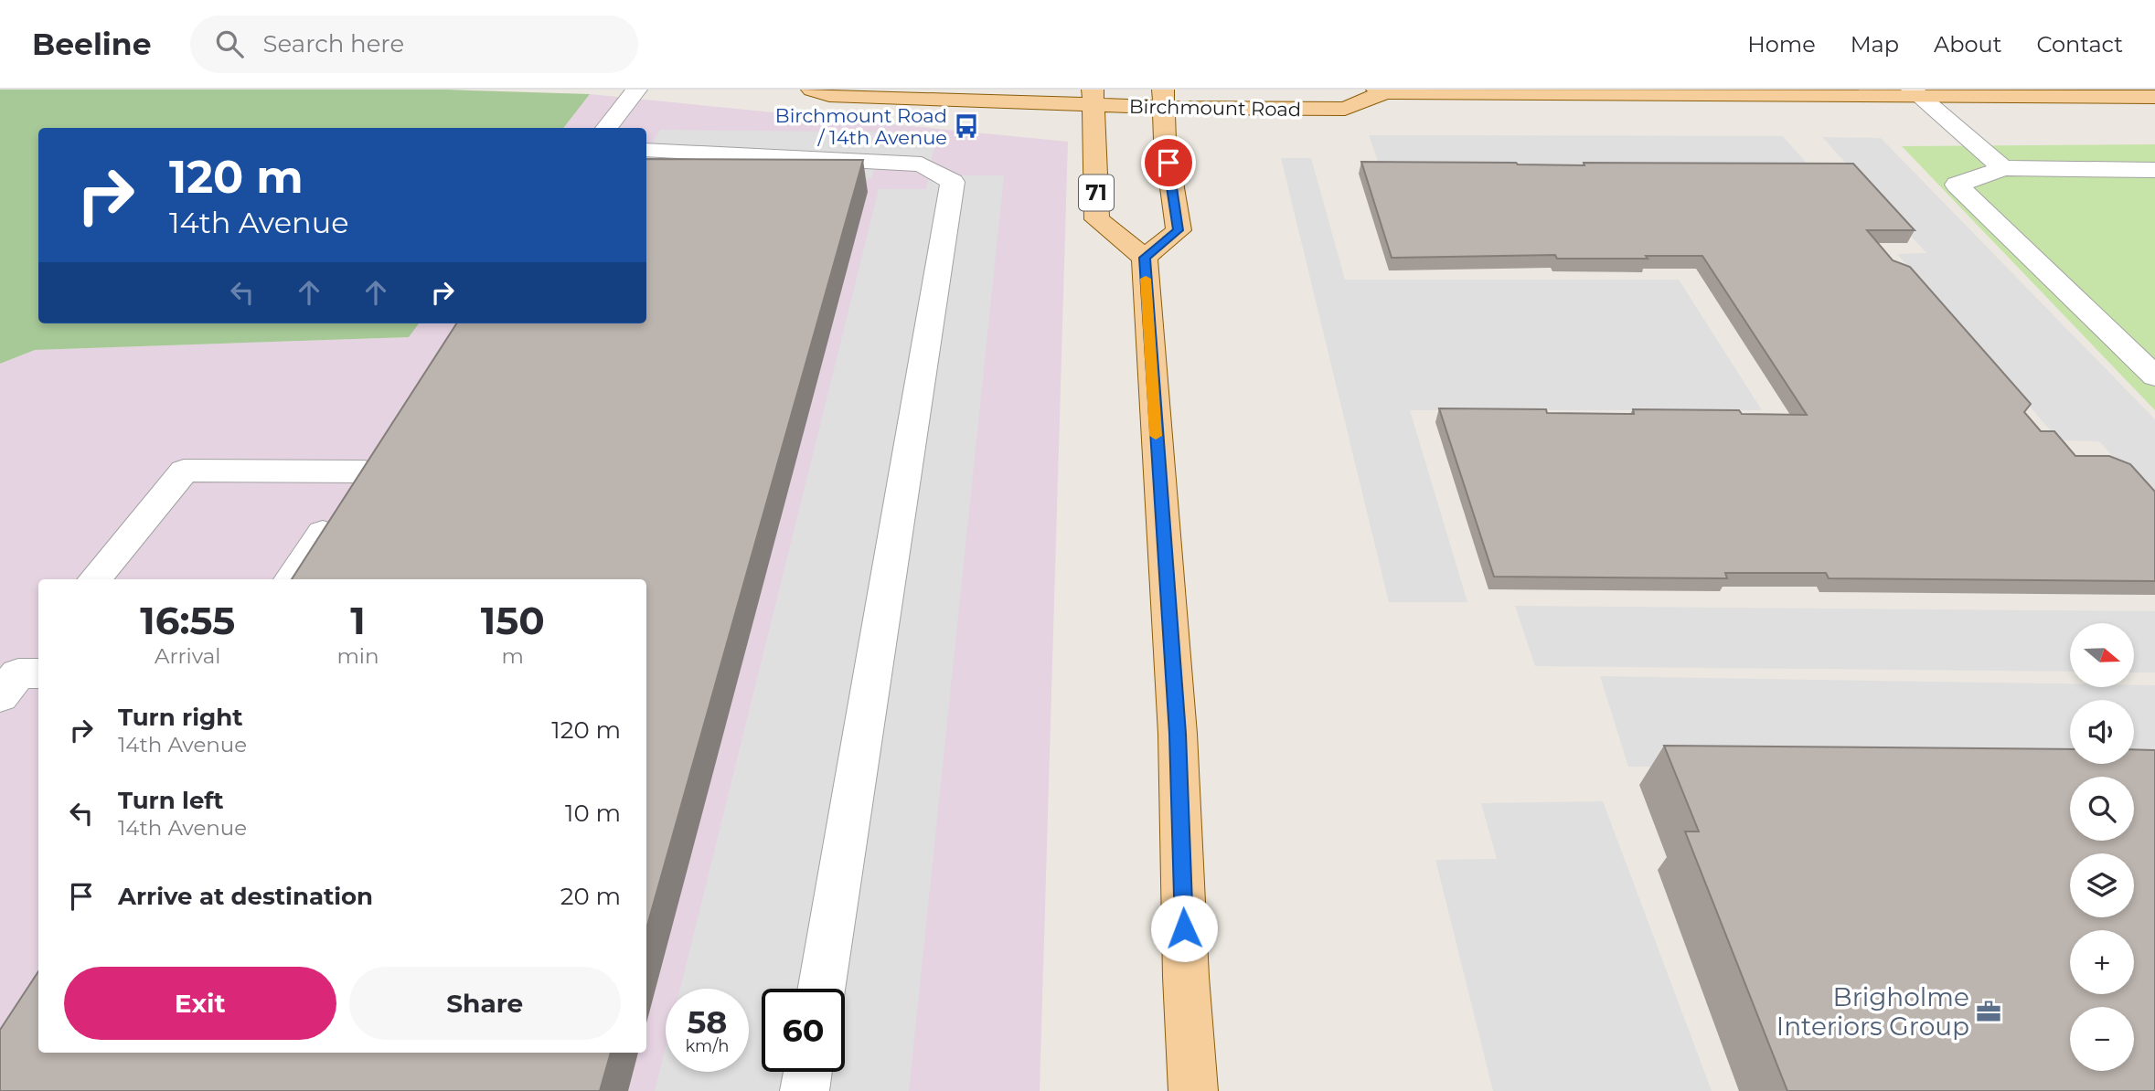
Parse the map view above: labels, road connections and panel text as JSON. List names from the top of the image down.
{
  "streets": {
    "main road": ["Birchmount Road", "71"]
  },
  "crossings": [
    ["Birchmount Road", "71"]
  ],
  "places": {
    "bus stop": ["Birchmount Road / 14th Avenue"],
    "office": ["Brigholme Interiors Group"]
  },
  "north": "right",
  "page": {
    "header": "Beeline",
    "search": "Search here",
    "nav": [
      "Home",
      "Map",
      "About",
      "Contact"
    ],
    "turn": ["120 m", "14th Avenue"],
    "eta": [
      "16:55",
      "Arrival",
      "1",
      "min",
      "150",
      "m"
    ],
    "map_buttons": ["+", "−"],
    "list": [
      {
        "name": "Turn right",
        "note": "14th Avenue",
        "value": "120 m"
      },
      {
        "name": "Turn left",
        "note": "14th Avenue",
        "value": "10 m"
      },
      {
        "name": "Arrive at destination",
        "value": "20 m"
      }
    ],
    "buttons": ["Exit", "Share"],
    "speed": "58 km/h",
    "limit": "60"
  }
}
